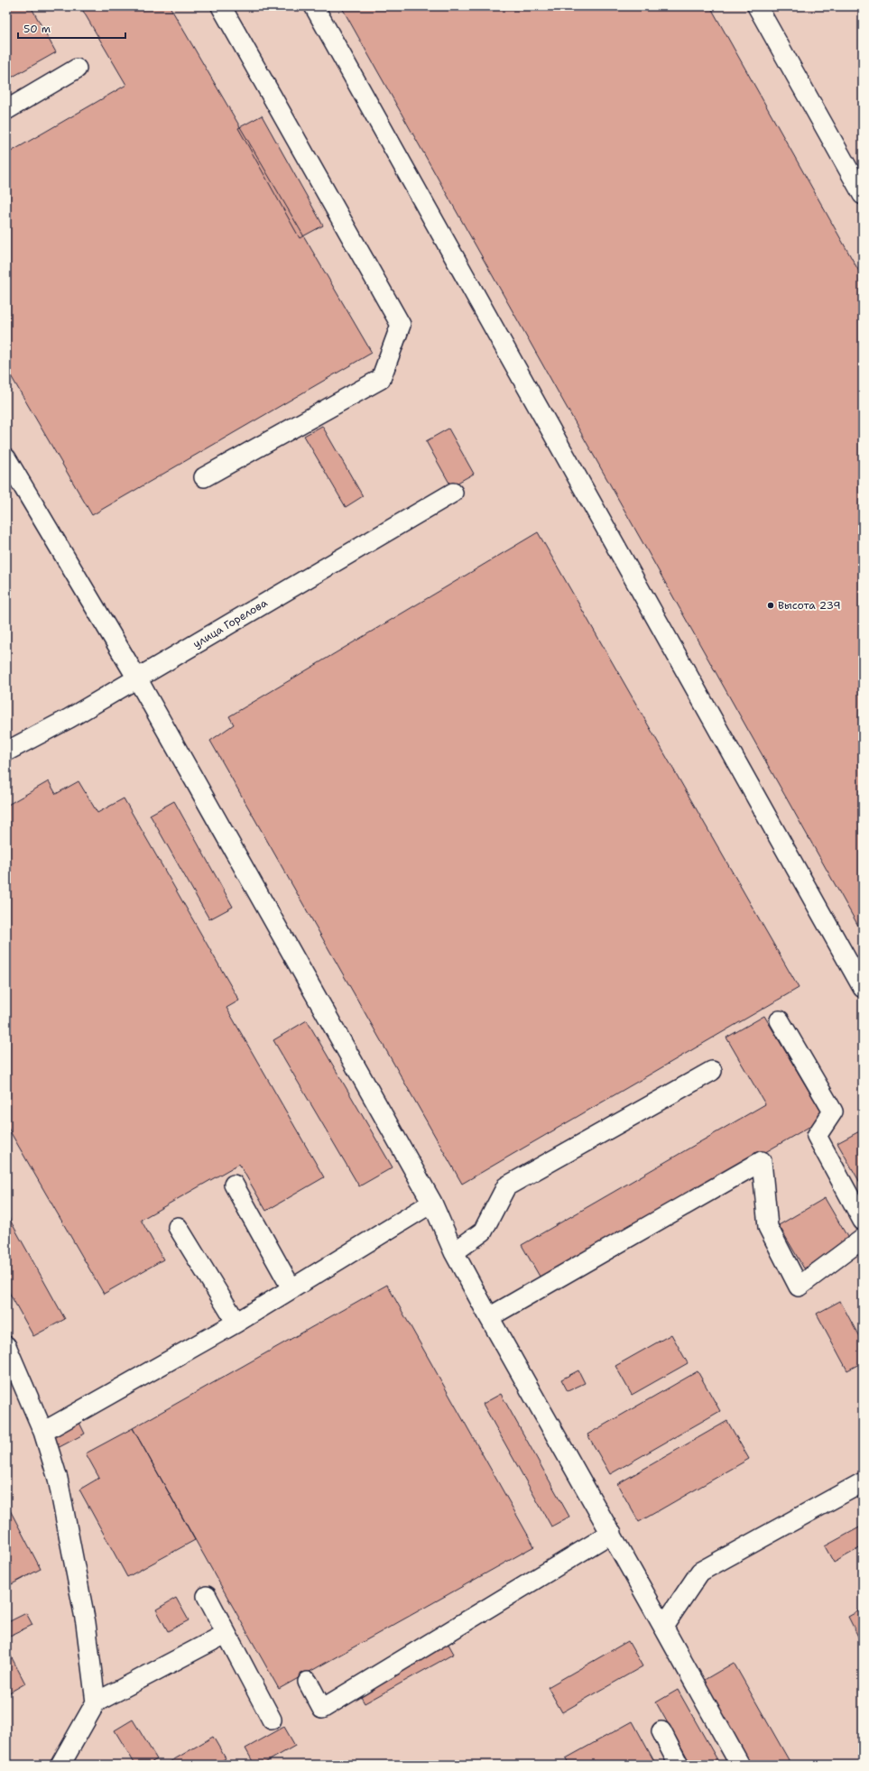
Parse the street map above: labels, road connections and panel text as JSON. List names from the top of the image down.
{
  "streets": {
    "street": ["улица Горелова"]
  },
  "places": ["Высота 239"],
  "scale_bar": "50 m"
}
